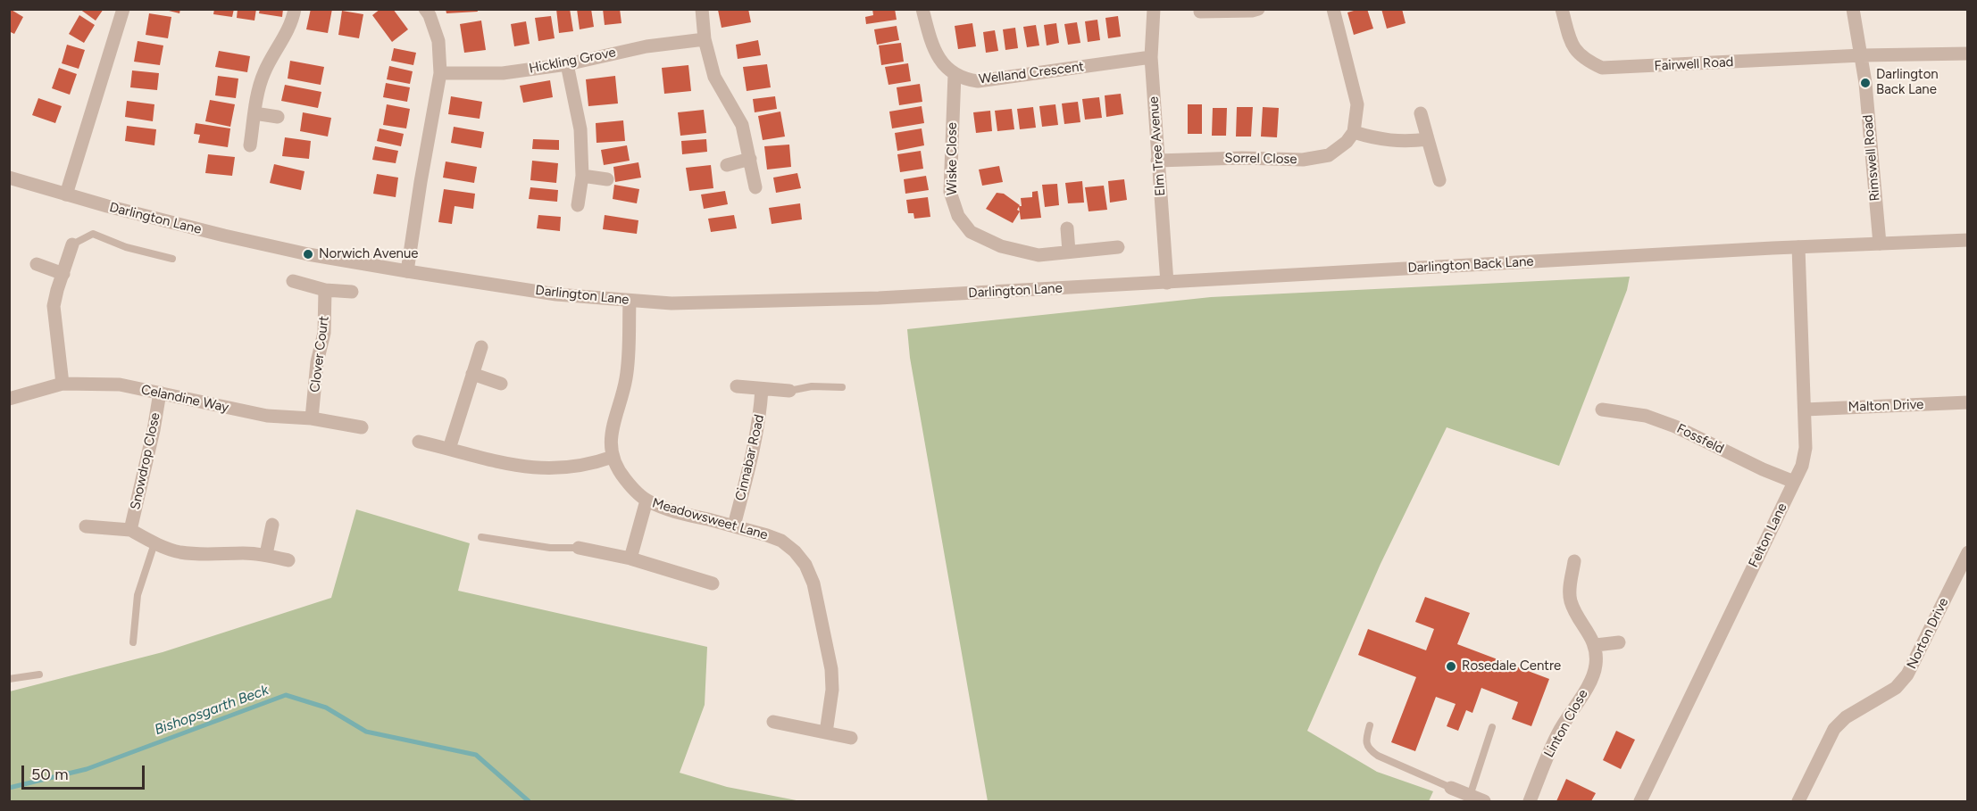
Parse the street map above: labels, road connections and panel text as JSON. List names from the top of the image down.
{
  "streets": {
    "street": [
      "Hickling Grove",
      "Fairwell Road",
      "Welland Crescent",
      "Elm Tree Avenue",
      "Rimswell Road",
      "Wiske Close",
      "Sorrel Close",
      "Darlington Lane",
      "Darlington Back Lane",
      "Clover Court",
      "Celandine Way",
      "Malton Drive",
      "Fossfeld",
      "Cinnabar Road",
      "Snowdrop Close",
      "Meadowsweet Lane",
      "Felton Lane",
      "Norton Drive",
      "Linton Close"
    ]
  },
  "crossings": [
    ["Fairwell Road", "Rimswell Road"],
    ["Welland Crescent", "Elm Tree Avenue"],
    ["Welland Crescent", "Wiske Close"],
    ["Elm Tree Avenue", "Sorrel Close"],
    ["Elm Tree Avenue", "Darlington Lane"],
    ["Elm Tree Avenue", "Darlington Back Lane"],
    ["Rimswell Road", "Darlington Back Lane"],
    ["Darlington Lane", "Darlington Back Lane"],
    ["Darlington Lane", "Meadowsweet Lane"],
    ["Darlington Back Lane", "Felton Lane"],
    ["Clover Court", "Celandine Way"],
    ["Celandine Way", "Snowdrop Close"],
    ["Malton Drive", "Felton Lane"],
    ["Fossfeld", "Felton Lane"],
    ["Cinnabar Road", "Meadowsweet Lane"]
  ],
  "water": ["Bishopsgarth Beck"],
  "places": ["Darlington Back Lane", "Norwich Avenue", "Rosedale Centre"],
  "scale_bar": "50 m"
}
